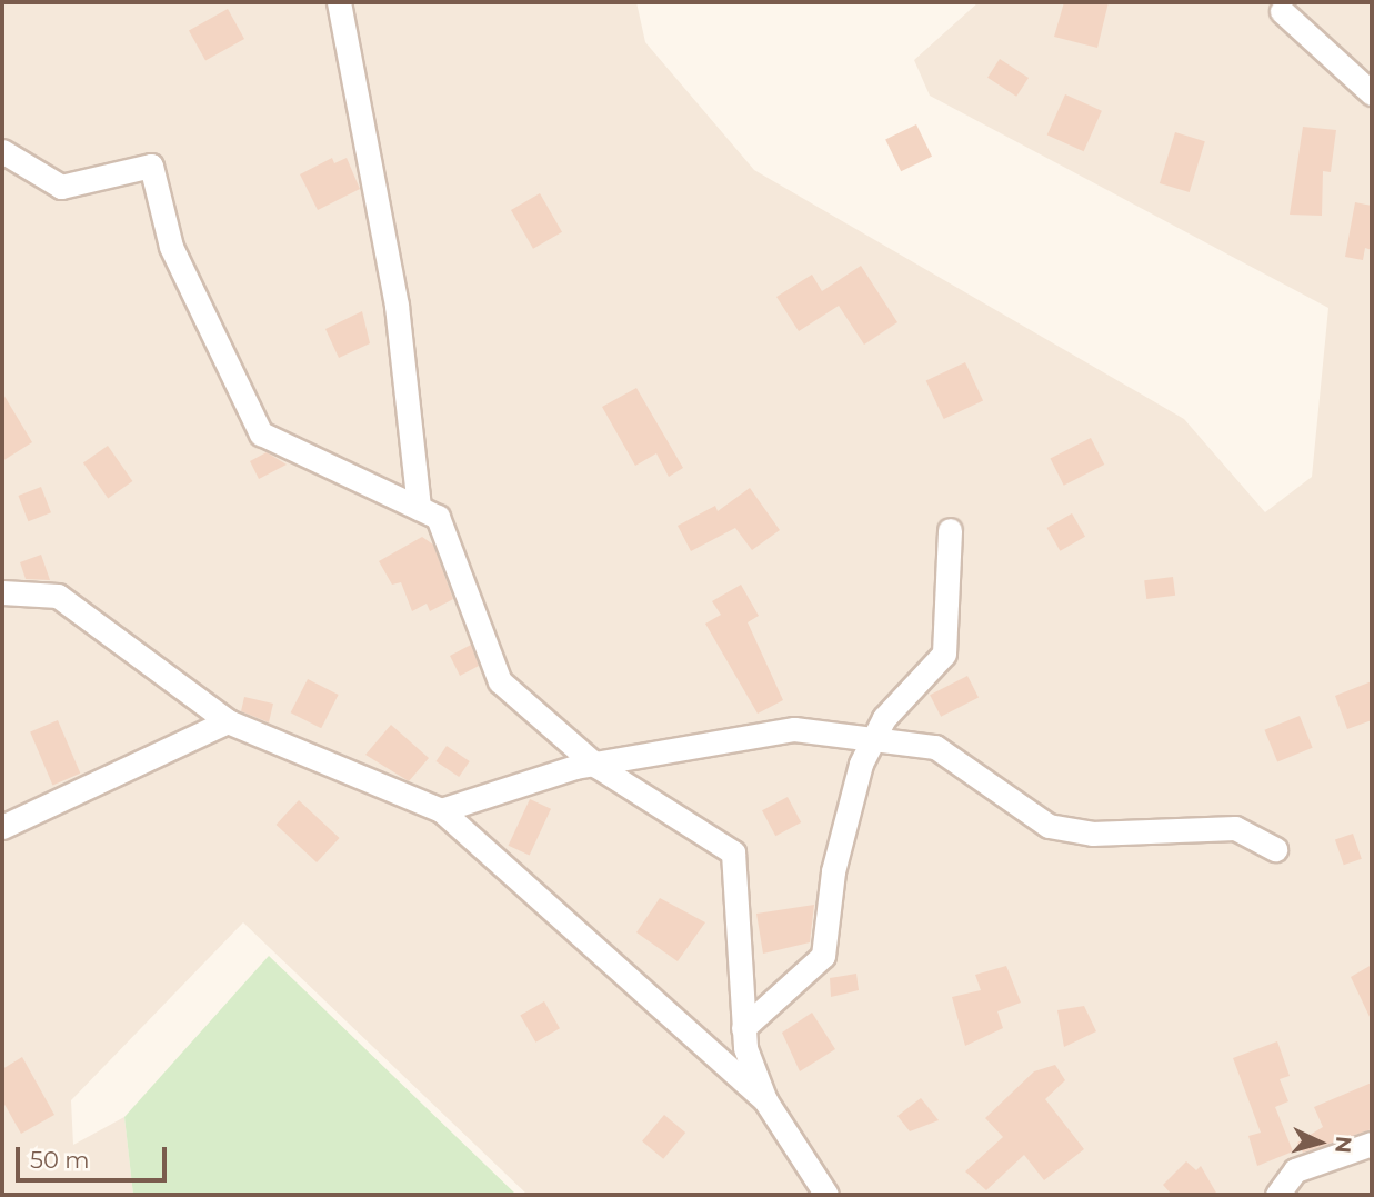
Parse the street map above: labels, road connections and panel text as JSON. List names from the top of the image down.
{
  "scale_bar": "50 m",
  "north": "right"
}
